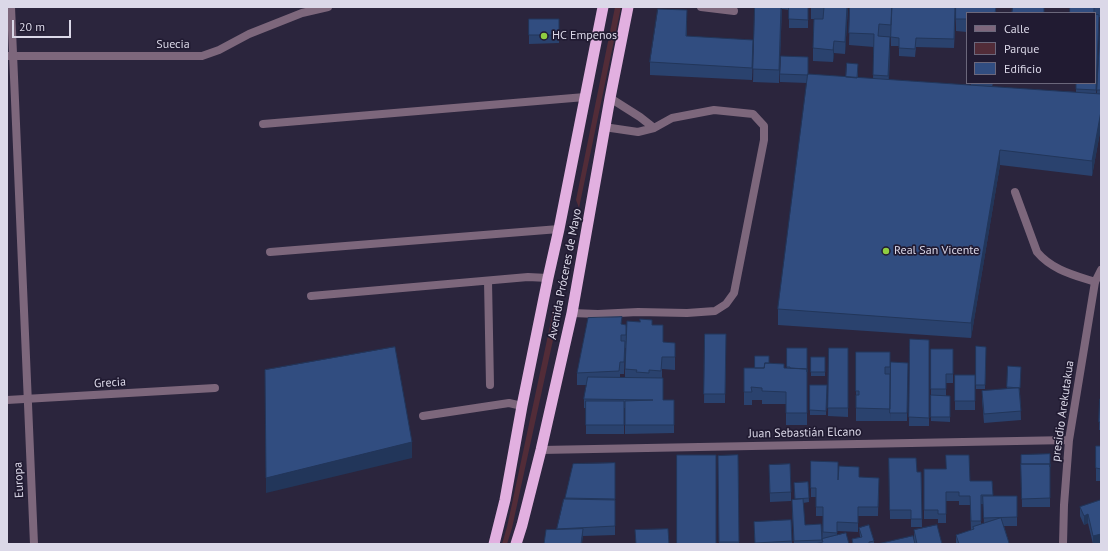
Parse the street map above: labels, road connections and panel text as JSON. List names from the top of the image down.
{
  "streets": {
    "highway": ["Avenida Próceres de Mayo"],
    "street": [
      "Suecia",
      "Grecia",
      "presidio Arekutakua",
      "Juan Sebastián Elcano",
      "Europa"
    ]
  },
  "crossings": [
    ["Suecia", "Europa"],
    ["Avenida Próceres de Mayo", "Juan Sebastián Elcano"],
    ["Grecia", "Europa"],
    ["presidio Arekutakua", "Juan Sebastián Elcano"]
  ],
  "places": ["HC Empenos", "Real San Vicente"],
  "legend": ["Calle", "Parque", "Edificio"],
  "scale_bar": "20 m"
}
